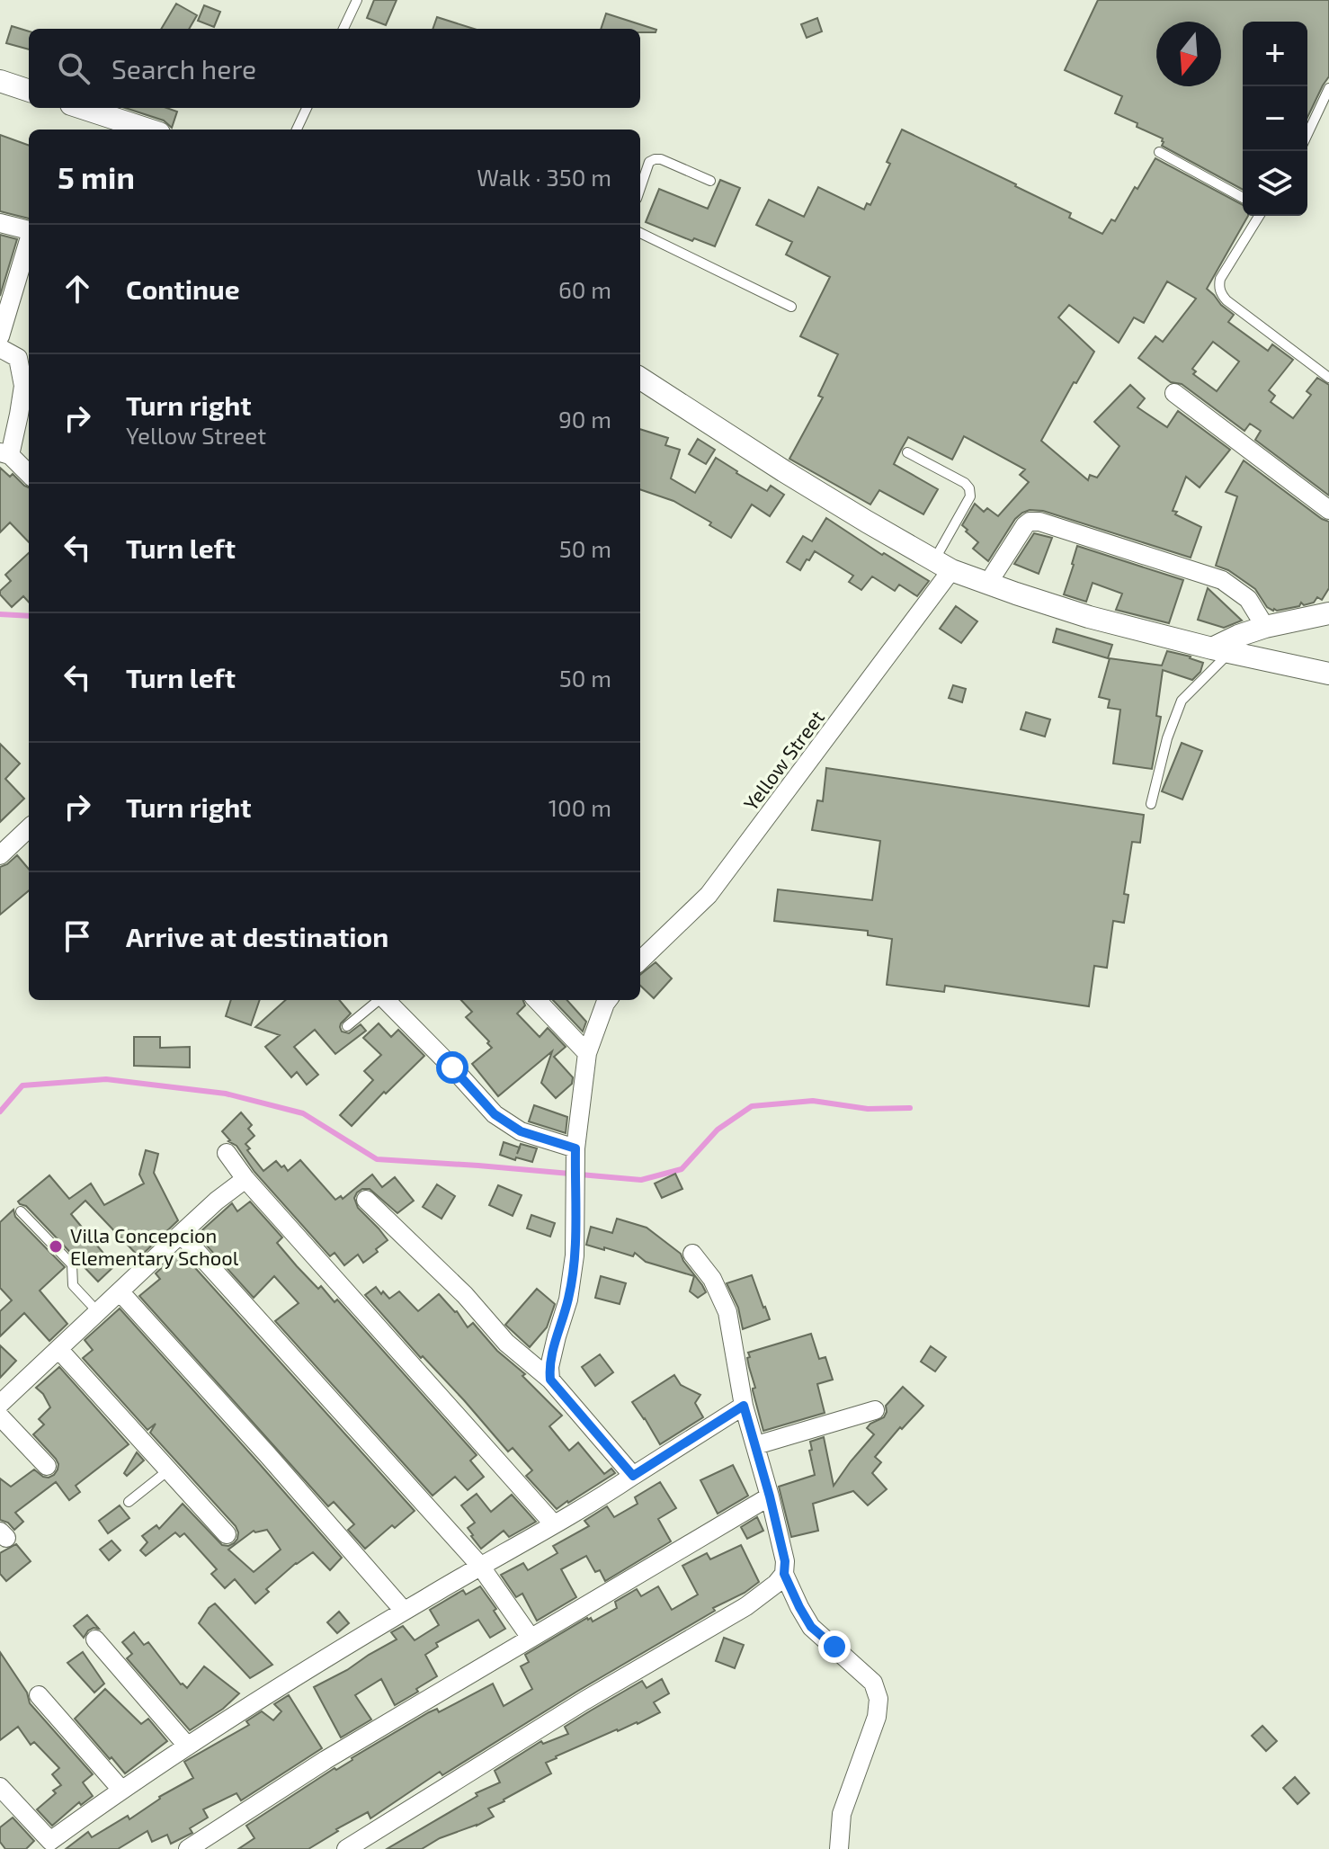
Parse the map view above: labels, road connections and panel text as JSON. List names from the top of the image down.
{
  "streets": {
    "street": ["Yellow Street"]
  },
  "places": ["Villa Concepcion Elementary School"],
  "north": "bottom",
  "page": {
    "map_buttons": ["+", "−"],
    "search": "Search here",
    "heading": ["5 min", "Walk · 350 m"],
    "list": [
      ["Continue", "60 m"],
      ["Turn right", "Yellow Street", "90 m"],
      ["Turn left", "50 m"],
      ["Turn left", "50 m"],
      ["Turn right", "100 m"],
      "Arrive at destination"
    ]
  }
}
